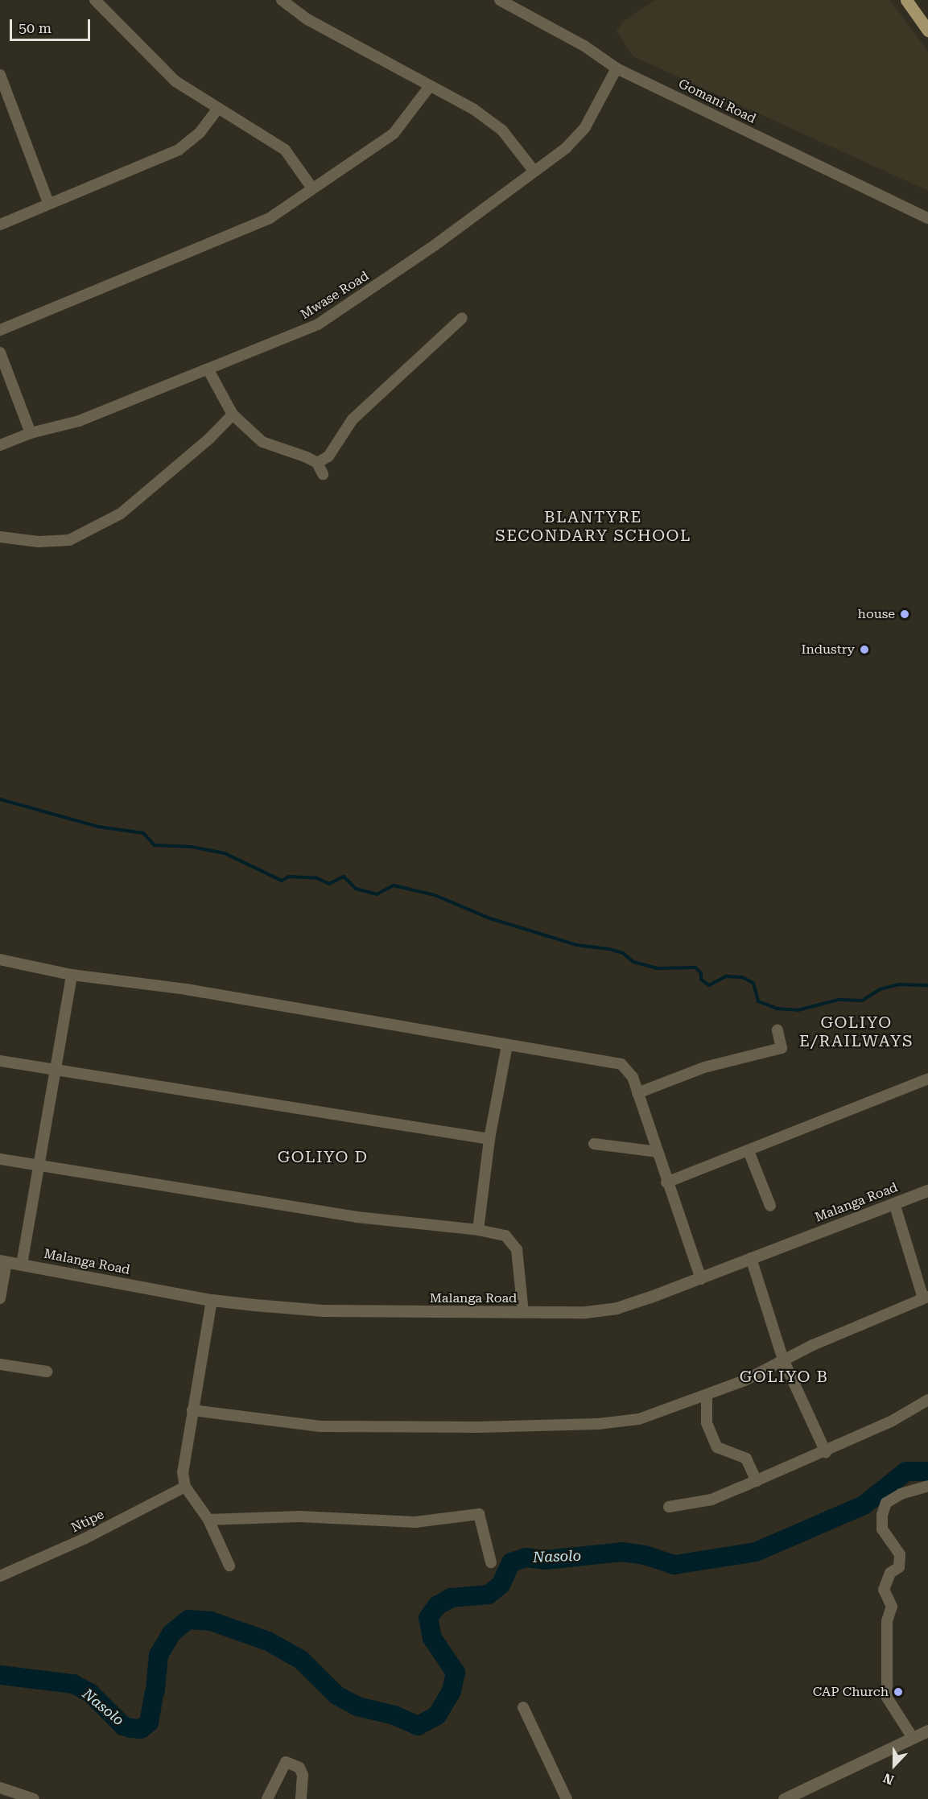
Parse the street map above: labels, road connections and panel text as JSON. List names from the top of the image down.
{
  "streets": {
    "street": [
      "Gomani Road",
      "Mwase Road",
      "Malanga Road",
      "Ntipe"
    ]
  },
  "crossings": [
    ["Gomani Road", "Mwase Road"]
  ],
  "districts": [
    "BLANTYRE SECONDARY SCHOOL",
    "GOLIYO E/RAILWAYS",
    "GOLIYO D",
    "GOLIYO B"
  ],
  "water": ["Nasolo"],
  "places": ["house", "Industry", "CAP Church"],
  "scale_bar": "50 m",
  "north": "bottom"
}
